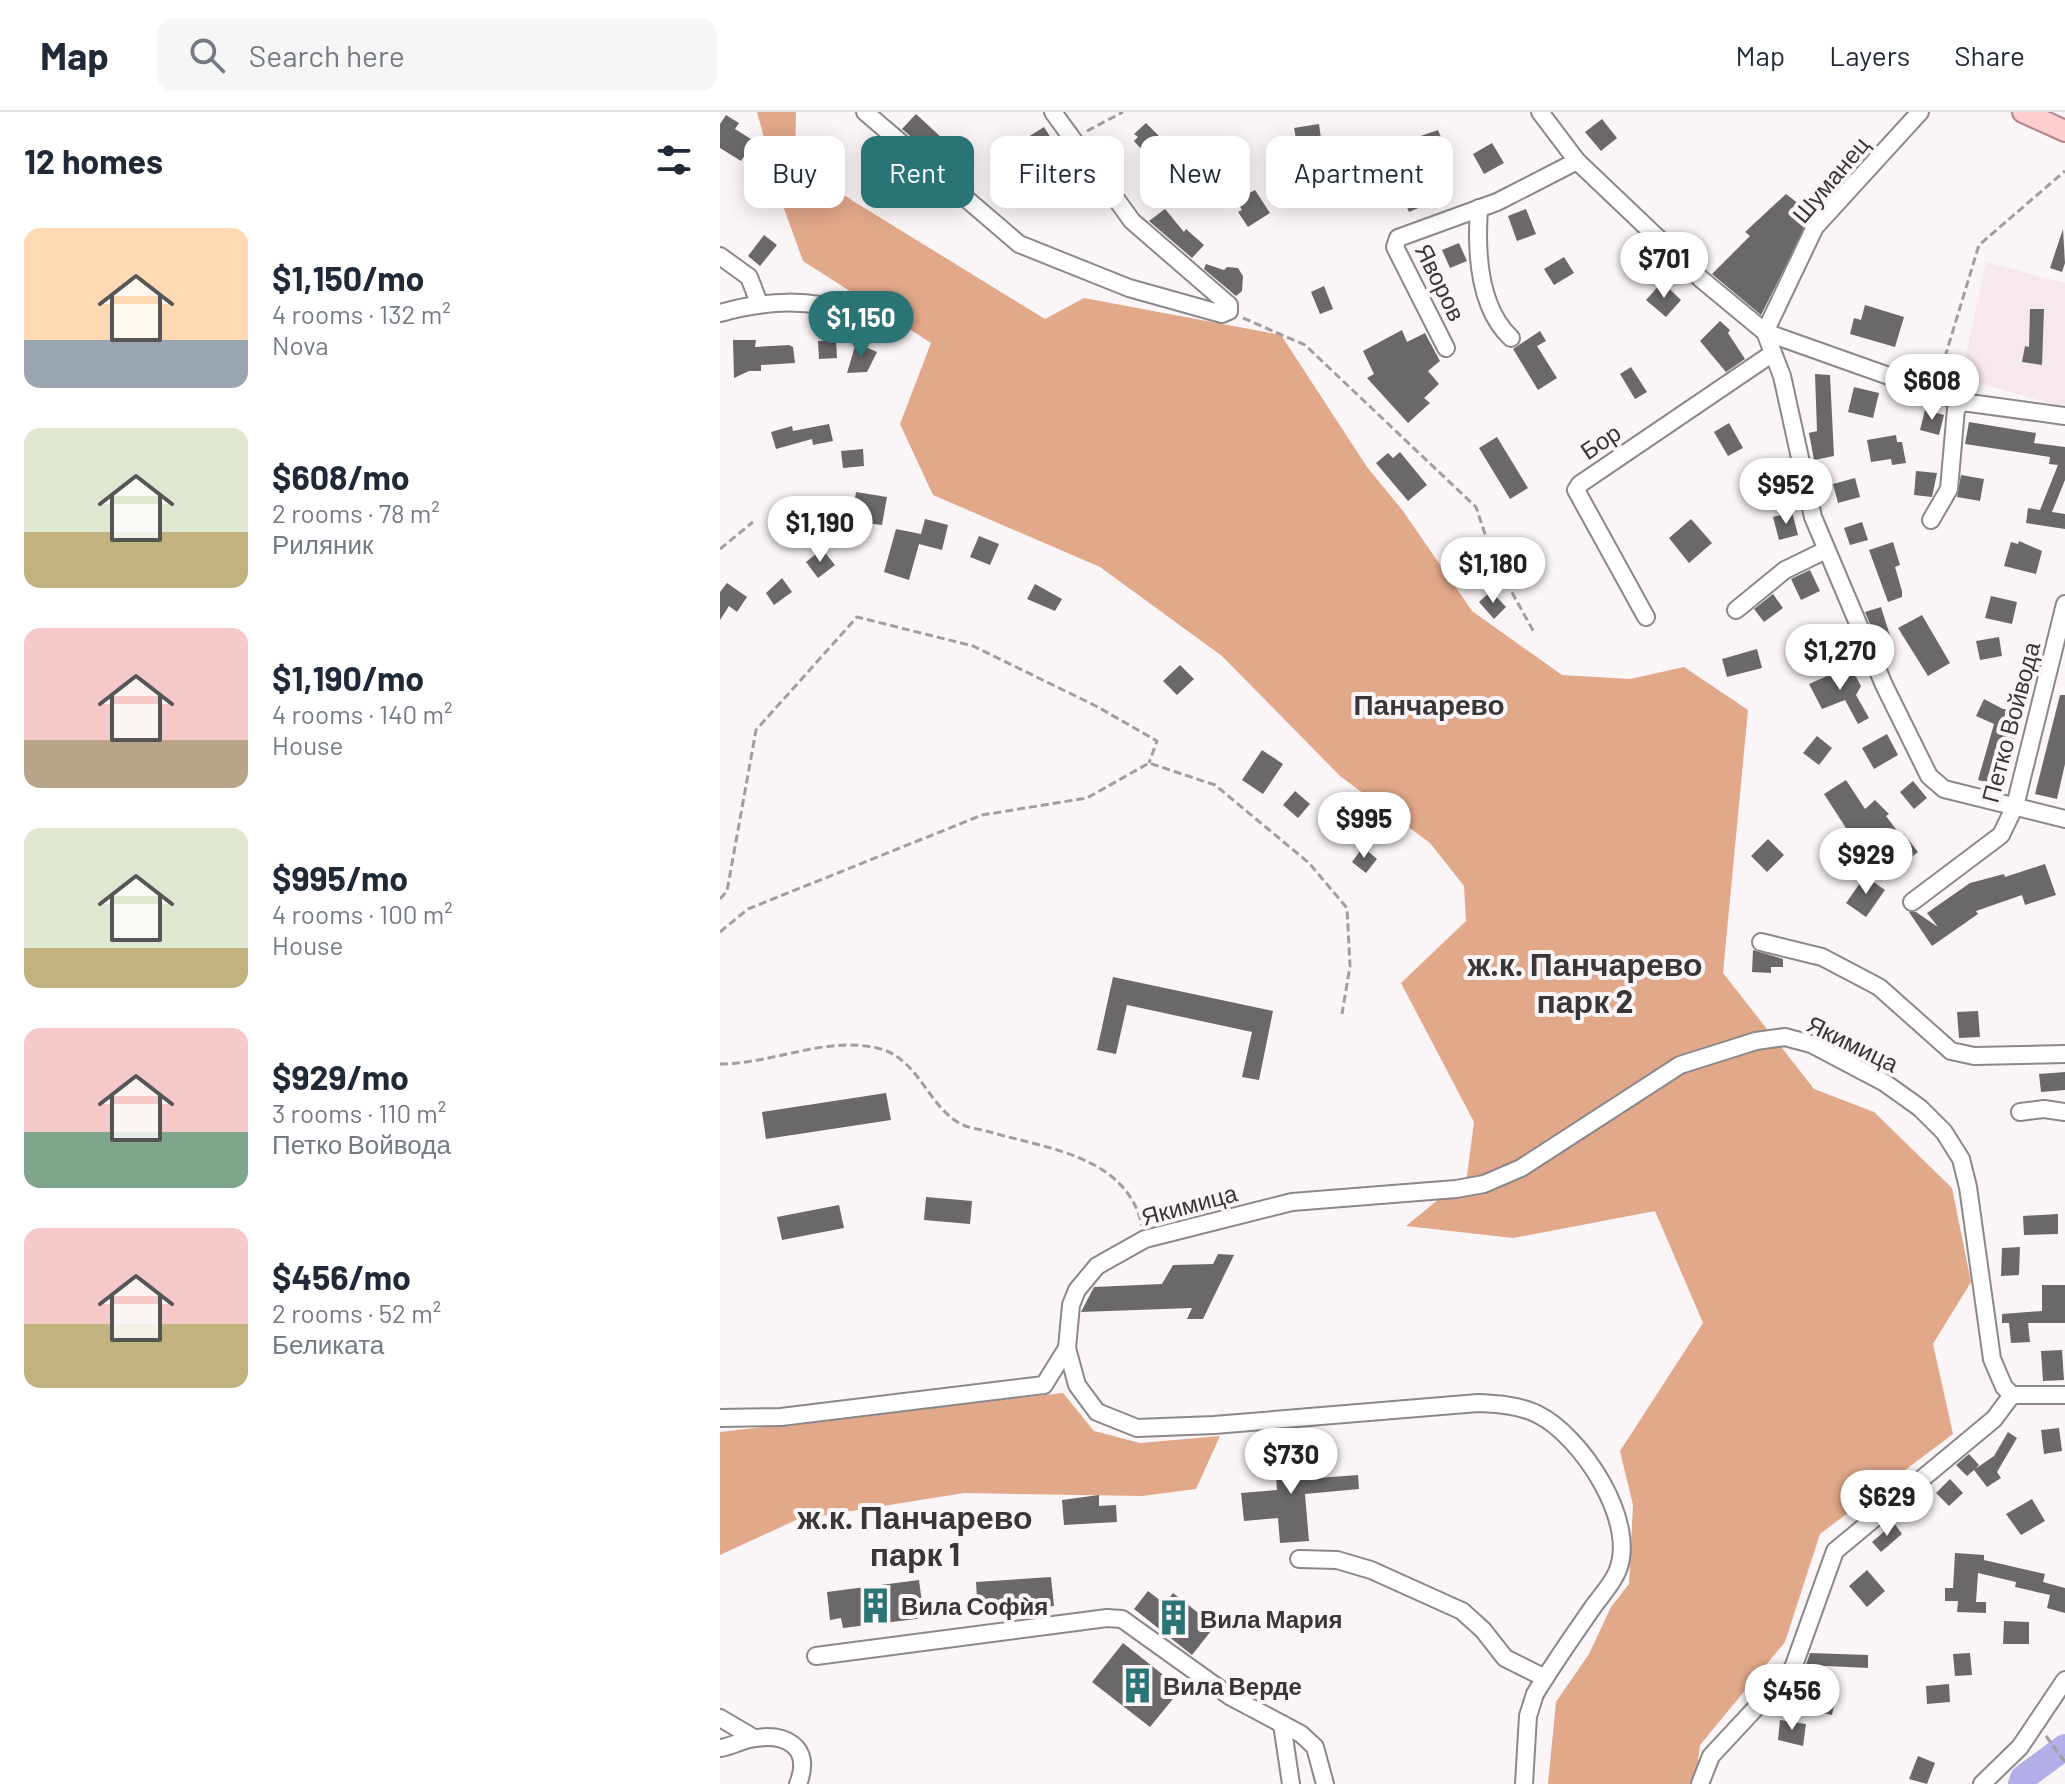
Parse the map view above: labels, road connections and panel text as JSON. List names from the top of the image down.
{
  "streets": {
    "street": [
      "Шуманец",
      "Яворов",
      "Бор",
      "Петко Войвода",
      "Якимица"
    ]
  },
  "districts": ["Панчарево", "ж.к. Панчарево парк 2", "ж.к. Панчарево парк 1"],
  "places": {
    "building": ["Вила Софѝя", "Вила Мария", "Вила Верде"]
  },
  "page": {
    "header": "Map",
    "search": "Search here",
    "nav": ["Map", "Layers", "Share"],
    "heading": "12 homes",
    "chip": [
      "Buy",
      "Rent",
      "Filters",
      "New",
      "Apartment"
    ],
    "list": [
      {
        "name": "$1,150/mo",
        "note": "4 rooms · 132 m² · Nova"
      },
      {
        "name": "$608/mo",
        "note": "2 rooms · 78 m² · Риляник"
      },
      {
        "name": "$1,190/mo",
        "note": "4 rooms · 140 m² · House"
      },
      {
        "name": "$995/mo",
        "note": "4 rooms · 100 m² · House"
      },
      {
        "name": "$929/mo",
        "note": "3 rooms · 110 m² · Петко Войвода"
      },
      {
        "name": "$456/mo",
        "note": "2 rooms · 52 m² · Беликата"
      }
    ],
    "price": [
      "$701",
      "$1,150",
      "$608",
      "$952",
      "$1,190",
      "$1,180",
      "$1,270",
      "$995",
      "$929",
      "$730",
      "$629",
      "$456"
    ]
  }
}
